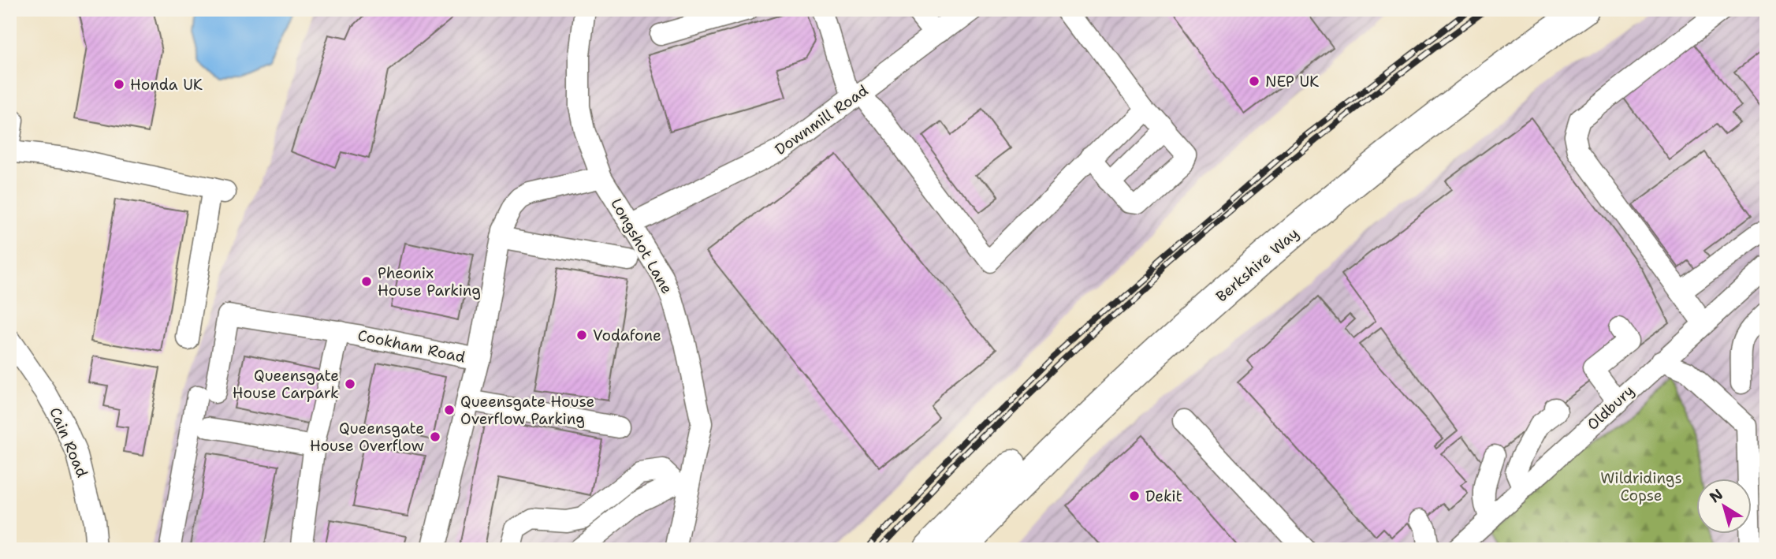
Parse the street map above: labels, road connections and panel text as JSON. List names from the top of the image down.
{
  "streets": {
    "highway": ["Berkshire Way"],
    "street": [
      "Downmill Road",
      "Longshot Lane",
      "Cookham Road",
      "Oldbury",
      "Cain Road"
    ]
  },
  "crossings": [
    ["Downmill Road", "Longshot Lane"],
    ["Longshot Lane", "Cookham Road"]
  ],
  "parks": ["Wildridings Copse"],
  "places": [
    "NEP UK",
    "Honda UK",
    "Pheonix House Parking",
    "Vodafone",
    "Queensgate House Carpark",
    "Queensgate House Overflow Parking",
    "Queensgate House Overflow",
    "Dekit"
  ],
  "north": "top left"
}
